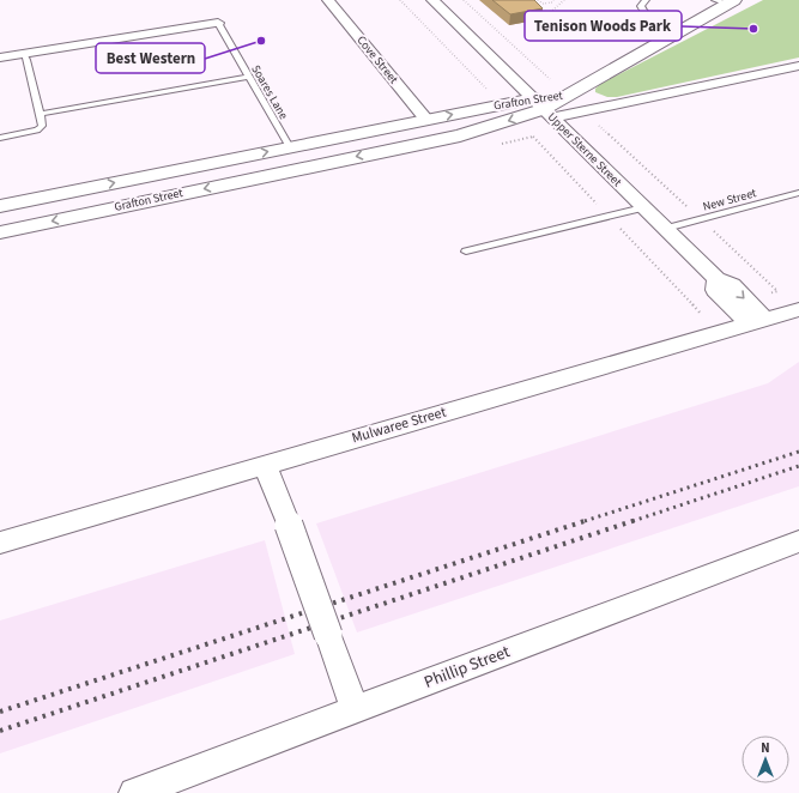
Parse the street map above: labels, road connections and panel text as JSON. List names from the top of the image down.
{
  "streets": {
    "street": [
      "Cove Street",
      "Grafton Street",
      "Upper Sterne Street",
      "Mulwaree Street",
      "Phillip Street"
    ],
    "lane": ["Soares Lane", "New Street"]
  },
  "crossings": [
    ["Cove Street", "Grafton Street"],
    ["Soares Lane", "Grafton Street"],
    ["Grafton Street", "Upper Sterne Street"],
    ["Upper Sterne Street", "New Street"],
    ["Upper Sterne Street", "Mulwaree Street"]
  ],
  "places": ["Tenison Woods Park", "Best Western"],
  "north": "top"
}
